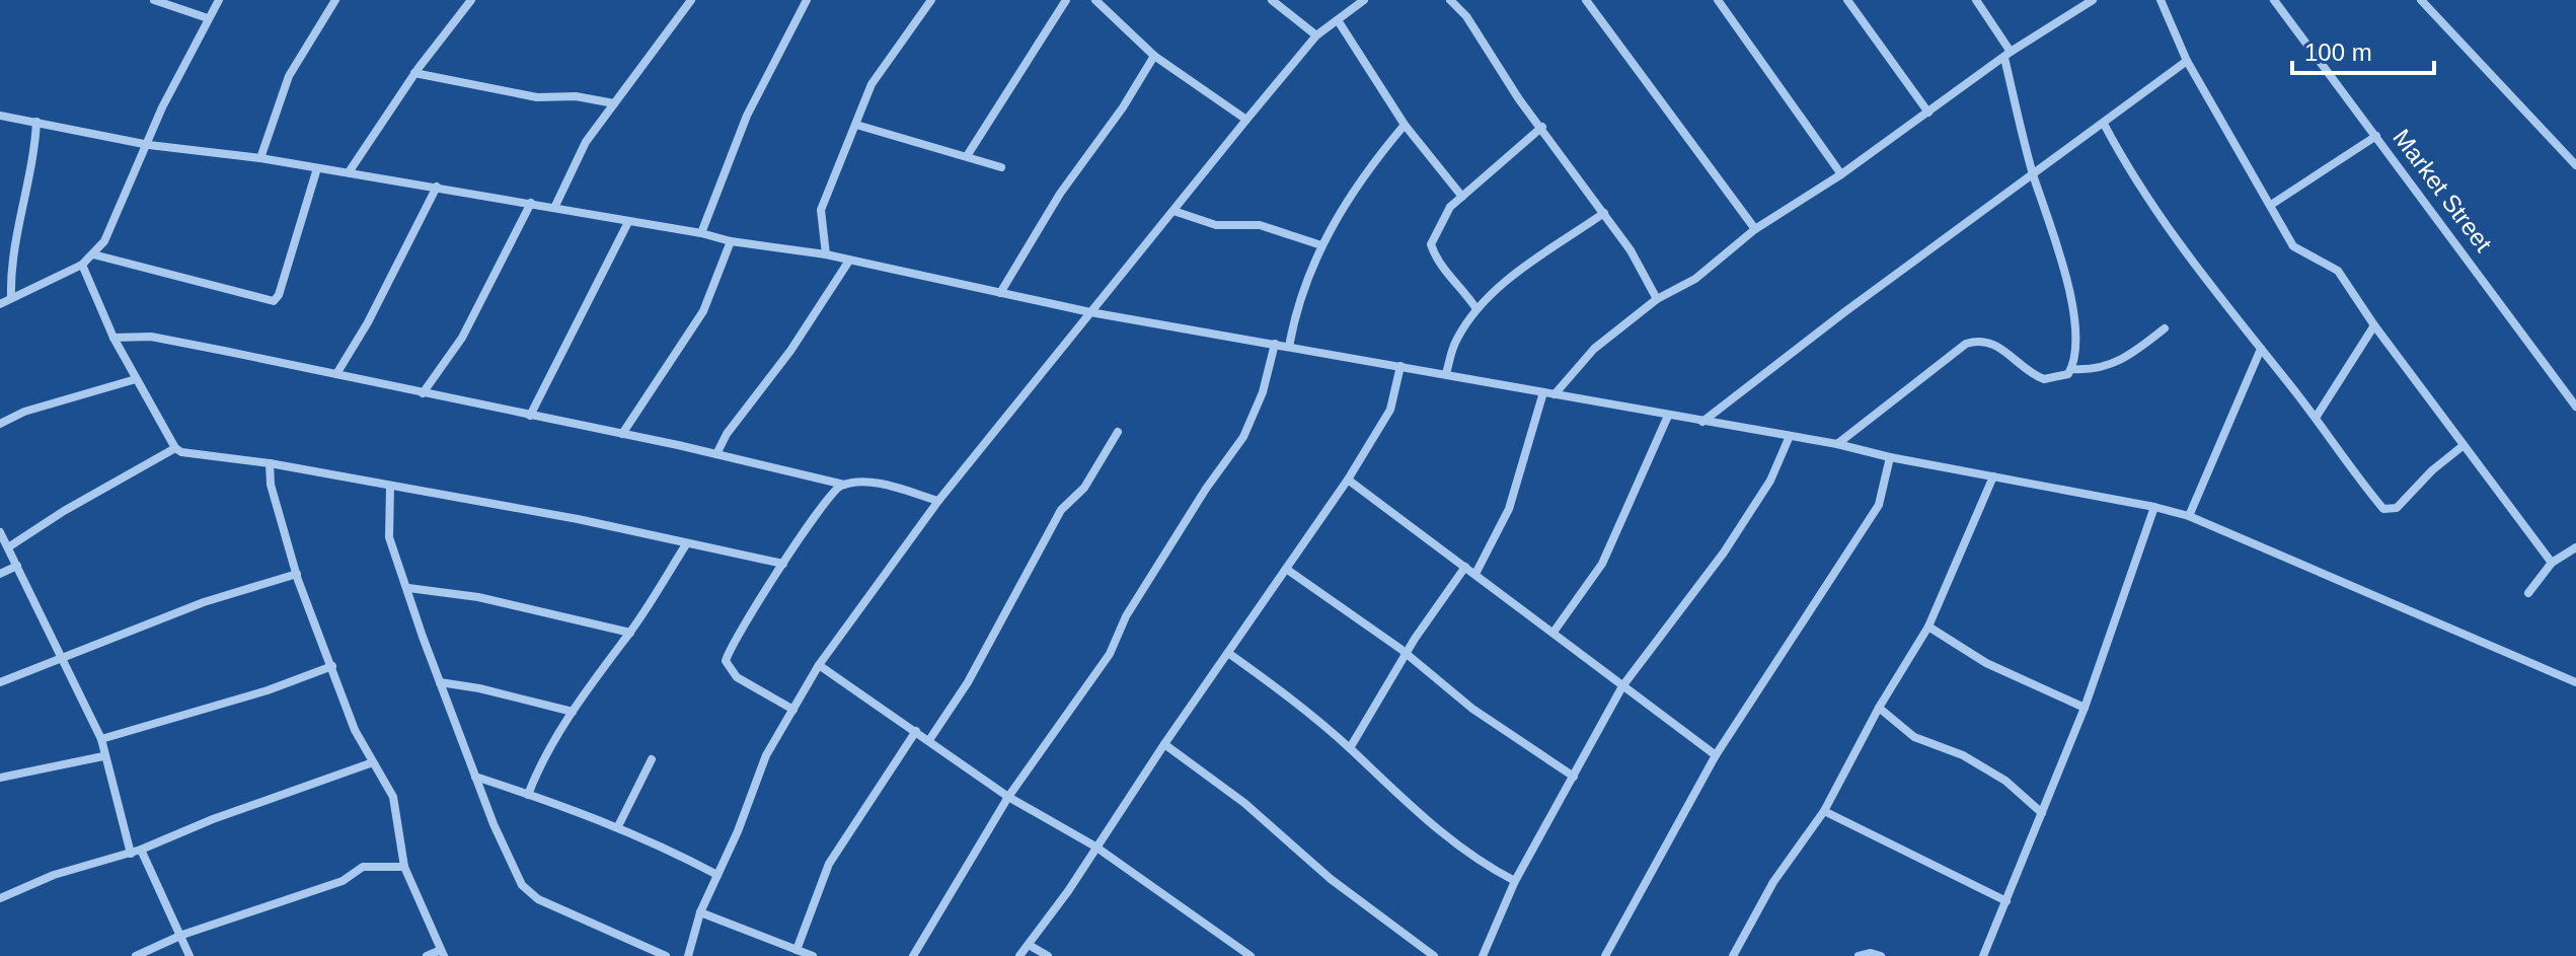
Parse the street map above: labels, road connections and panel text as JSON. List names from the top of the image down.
{
  "streets": {
    "street": ["Market Street"]
  },
  "scale_bar": "100 m"
}
